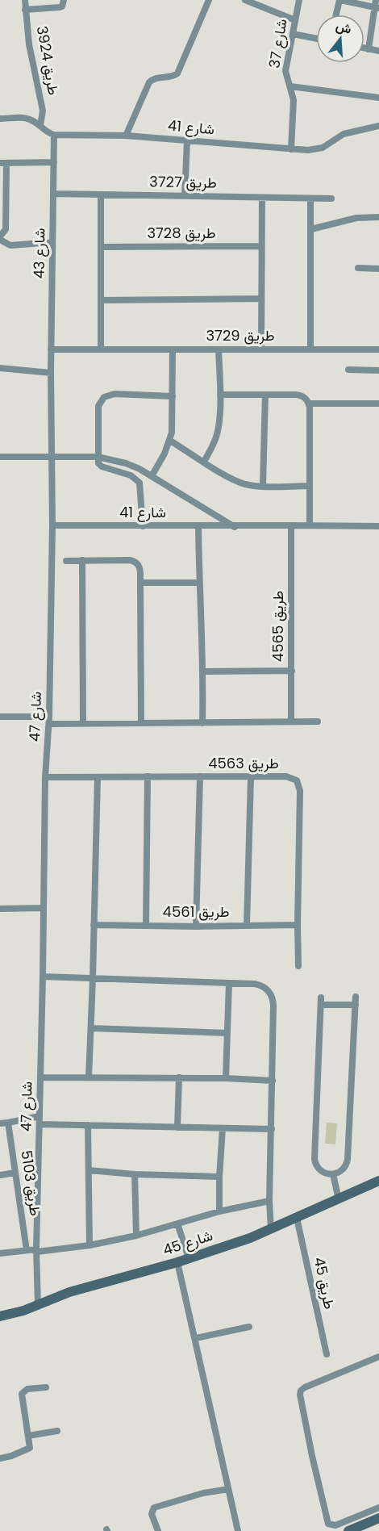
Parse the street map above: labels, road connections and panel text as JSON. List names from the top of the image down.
{
  "streets": {
    "street": [
      "شارع 37",
      "طريق 3924",
      "شارع 41",
      "طريق 3727",
      "طريق 3728",
      "شارع 43",
      "طريق 3729",
      "طريق 4565",
      "شارع 47",
      "طريق 4563",
      "طريق 4561",
      "طريق 5103",
      "شارع 45",
      "طريق 45"
    ]
  },
  "crossings": [
    ["شارع 37", "شارع 41"],
    ["شارع 41", "شارع 43"],
    ["شارع 41", "طريق 4565"],
    ["شارع 41", "شارع 47"],
    ["طريق 3727", "شارع 43"],
    ["شارع 43", "طريق 3729"],
    ["شارع 43", "شارع 47"],
    ["شارع 47", "طريق 4563"],
    ["شارع 47", "شارع 45"],
    ["طريق 4563", "طريق 4561"],
    ["شارع 45", "طريق 45"]
  ],
  "north": "top"
}
